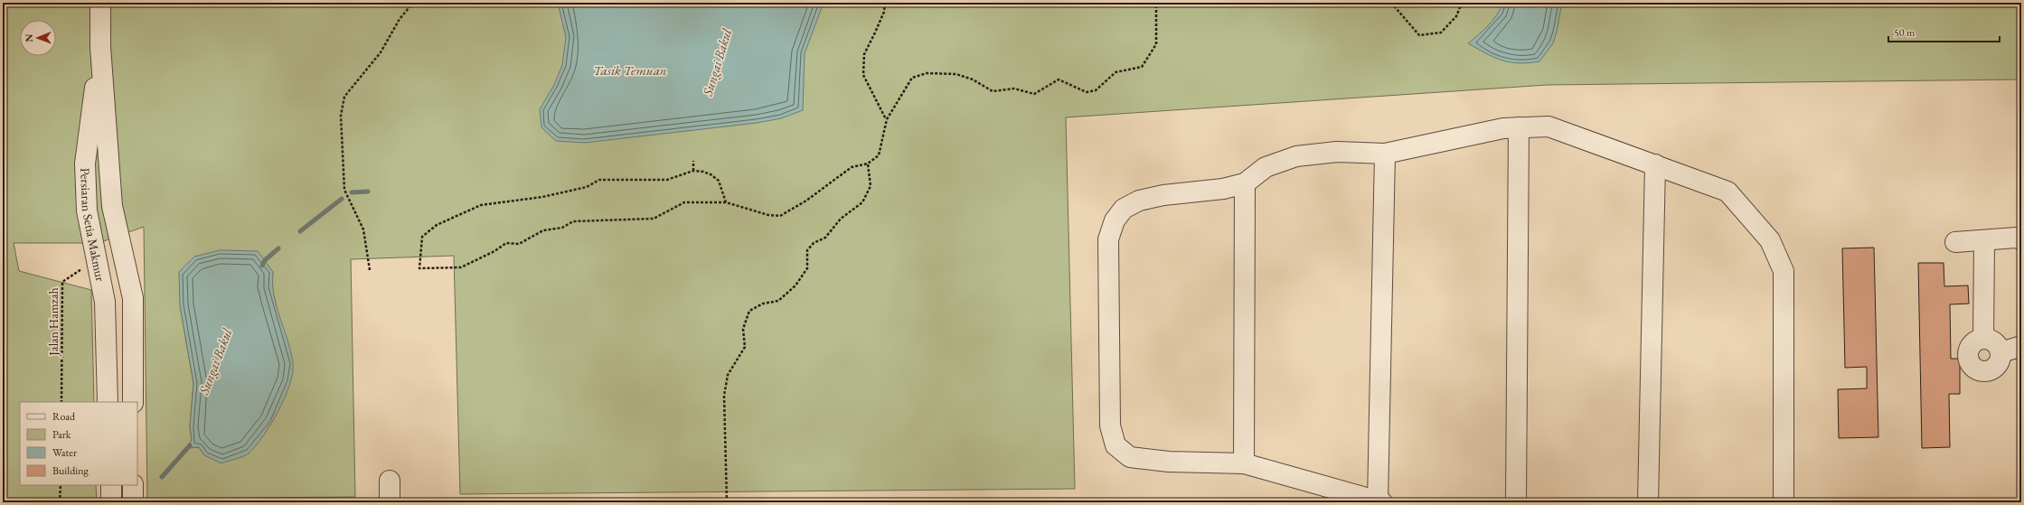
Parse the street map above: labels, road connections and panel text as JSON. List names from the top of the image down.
{
  "streets": {
    "street": ["Persiaran Setia Makmur"],
    "path": ["Jalan Hamzah"]
  },
  "crossings": [
    ["Persiaran Setia Makmur", "Jalan Hamzah"]
  ],
  "water": ["Sungai Bakul", "Tasik Temuan"],
  "legend": [
    "Road",
    "Park",
    "Water",
    "Building"
  ],
  "scale_bar": "50 m",
  "north": "left"
}
